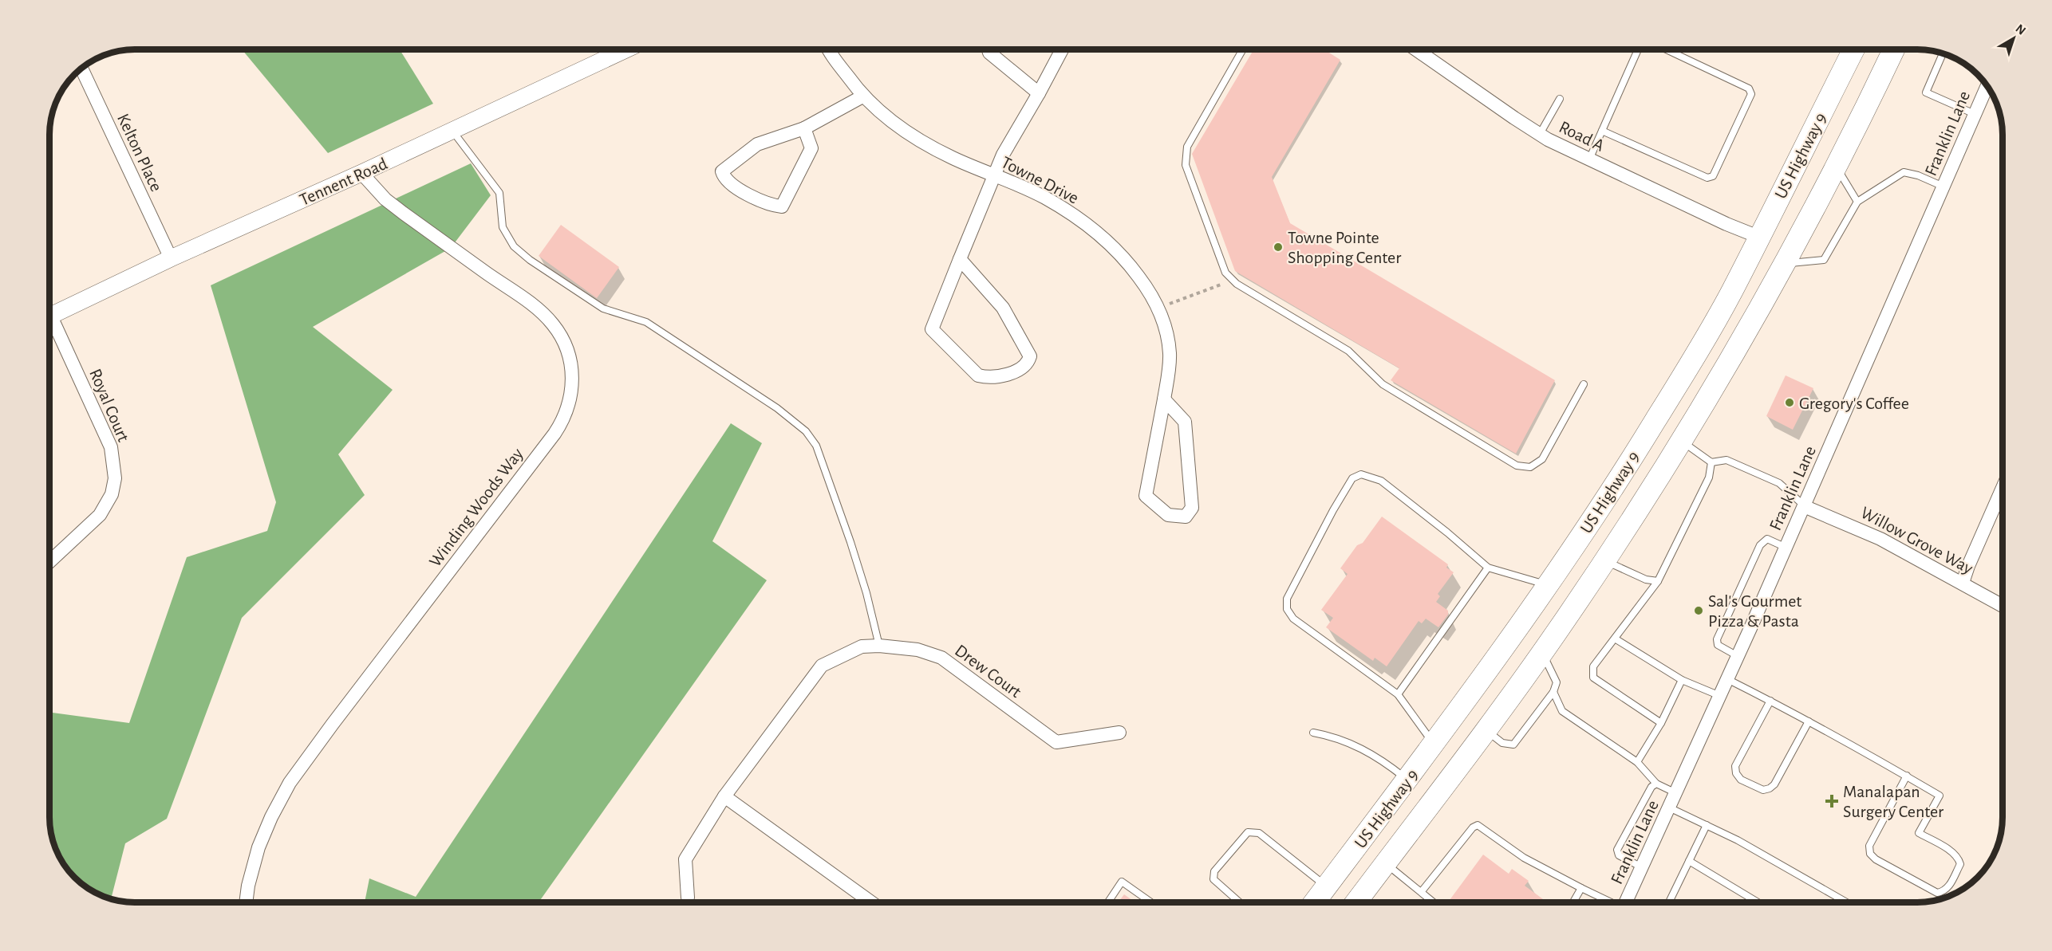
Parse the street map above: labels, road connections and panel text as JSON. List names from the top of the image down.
{
  "streets": {
    "highway": ["US Highway 9"],
    "street": [
      "Franklin Lane",
      "Road A",
      "Kelton Place",
      "Towne Drive",
      "Tennent Road",
      "Royal Court",
      "Winding Woods Way",
      "Willow Grove Way",
      "Drew Court"
    ]
  },
  "crossings": [
    ["Franklin Lane", "Willow Grove Way"],
    ["Road A", "US Highway 9"],
    ["Kelton Place", "Tennent Road"],
    ["Tennent Road", "Winding Woods Way"]
  ],
  "places": {
    "other": ["Towne Pointe Shopping Center", "Gregory's Coffee", "Sal's Gourmet Pizza & Pasta"],
    "health": ["Manalapan Surgery Center"]
  },
  "north": "top right"
}
